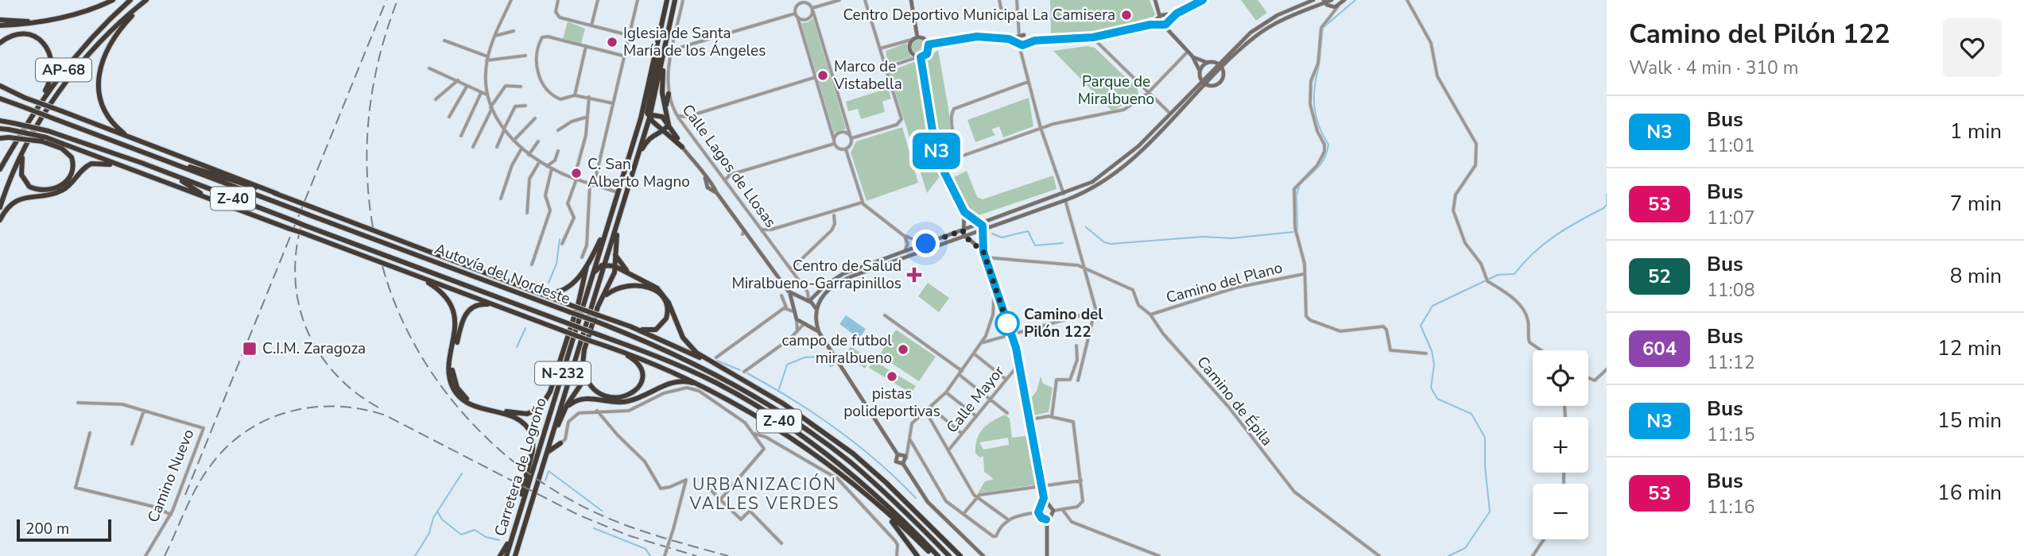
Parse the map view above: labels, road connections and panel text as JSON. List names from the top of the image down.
{
  "streets": {
    "highway": [
      "AP-68",
      "Z-40",
      "Autovía del Nordeste",
      "N-232",
      "Carretera de Logroño"
    ],
    "street": [
      "Calle Lagos de Llosas",
      "Camino del Plano",
      "Calle Mayor",
      "Camino de Épila",
      "Camino Nuevo"
    ]
  },
  "crossings": [
    ["Camino del Plano", "Camino de Épila"]
  ],
  "districts": ["URBANIZACIÓN VALLES VERDES"],
  "parks": ["Parque de Miralbueno"],
  "places": {
    "other": [
      "Centro Deportivo Municipal La Camisera",
      "Iglesia de Santa María de los Ángeles",
      "Marco de Vistabella",
      "C. San Alberto Magno",
      "Camino del Pilón 122",
      "campo de futbol miralbueno",
      "pistas polideportivas"
    ],
    "health": ["Centro de Salud Miralbueno-Garrapinillos"],
    "transit": ["C.I.M. Zaragoza"]
  },
  "lines": ["bus line N3"],
  "scale_bar": "200 m",
  "page": {
    "on_map": "N3",
    "heading": ["Camino del Pilón 122", "Walk · 4 min · 310 m"],
    "list": [
      {
        "mark": "N3",
        "name": "Bus",
        "note": "11:01",
        "value": "1 min"
      },
      {
        "mark": "53",
        "name": "Bus",
        "note": "11:07",
        "value": "7 min"
      },
      {
        "mark": "52",
        "name": "Bus",
        "note": "11:08",
        "value": "8 min"
      },
      {
        "mark": "604",
        "name": "Bus",
        "note": "11:12",
        "value": "12 min"
      },
      {
        "mark": "N3",
        "name": "Bus",
        "note": "11:15",
        "value": "15 min"
      },
      {
        "mark": "53",
        "name": "Bus",
        "note": "11:16",
        "value": "16 min"
      }
    ],
    "map_buttons": ["+", "−"],
    "scale": "200 m"
  }
}
